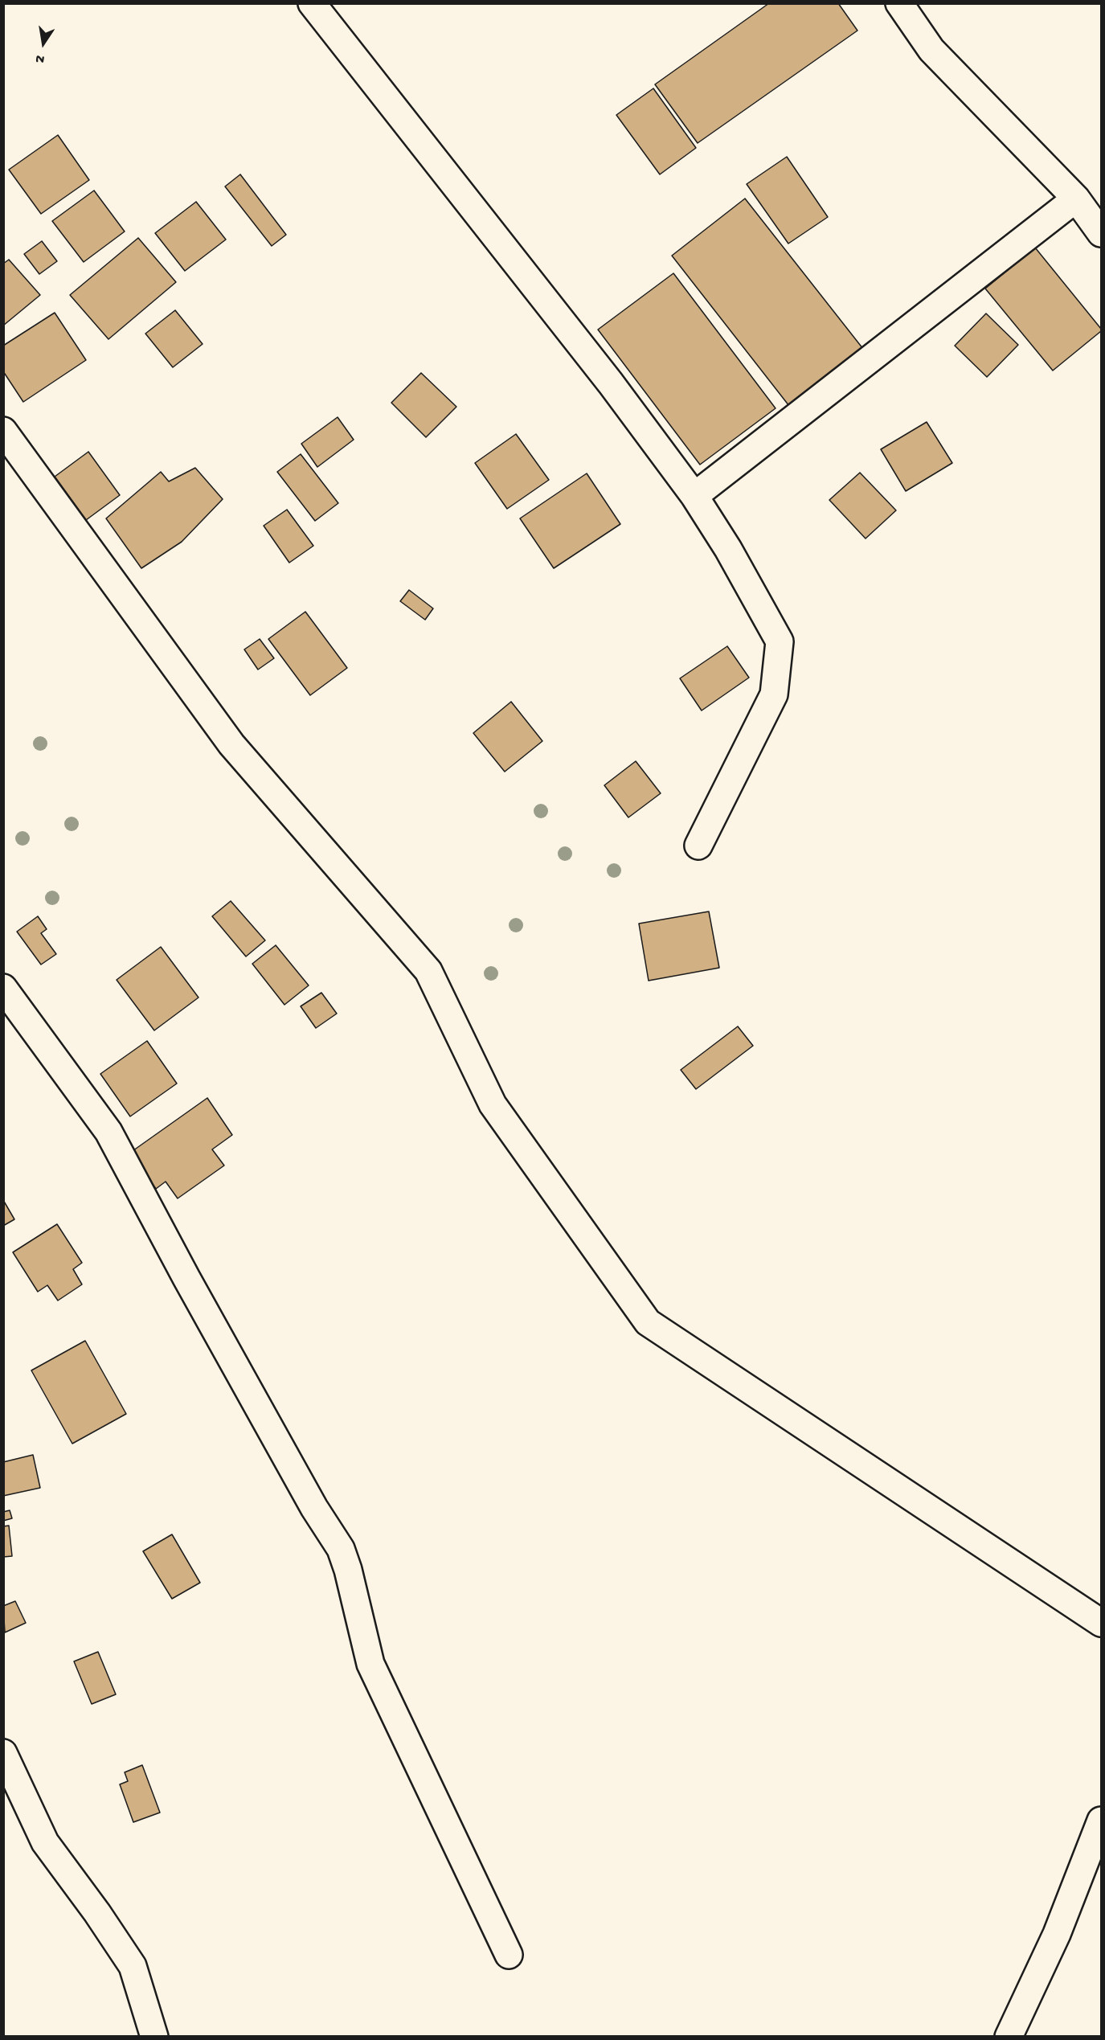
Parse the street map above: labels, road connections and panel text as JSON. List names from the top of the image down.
{
  "north": "bottom"
}
